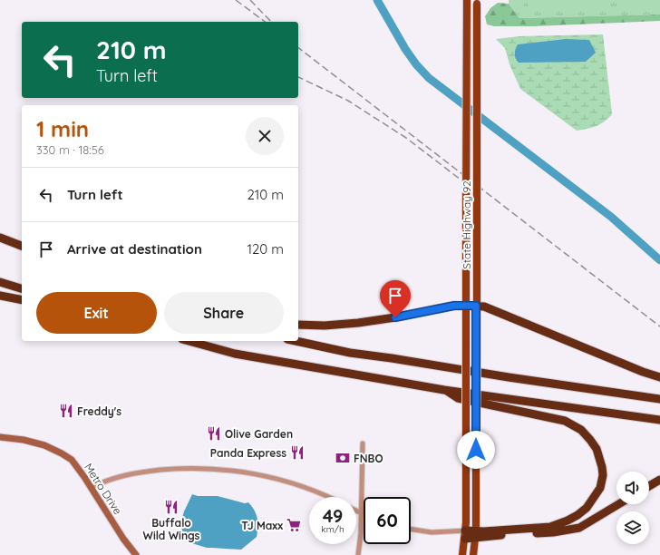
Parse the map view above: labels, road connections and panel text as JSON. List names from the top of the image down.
{
  "streets": {
    "main road": ["State Highway 92"],
    "street": ["Metro Drive"]
  },
  "places": {
    "restaurant": [
      "Freddy's",
      "Olive Garden",
      "Panda Express",
      "Buffalo Wild Wings"
    ],
    "bank": ["FNBO"],
    "supermarket": ["TJ Maxx"]
  },
  "page": {
    "turn": ["210 m", "Turn left"],
    "heading": ["1 min", "330 m · 18:56"],
    "list": [
      {
        "name": "Turn left",
        "value": "210 m"
      },
      {
        "name": "Arrive at destination",
        "value": "120 m"
      }
    ],
    "buttons": ["Exit", "Share"],
    "speed": "49 km/h",
    "limit": "60"
  }
}
